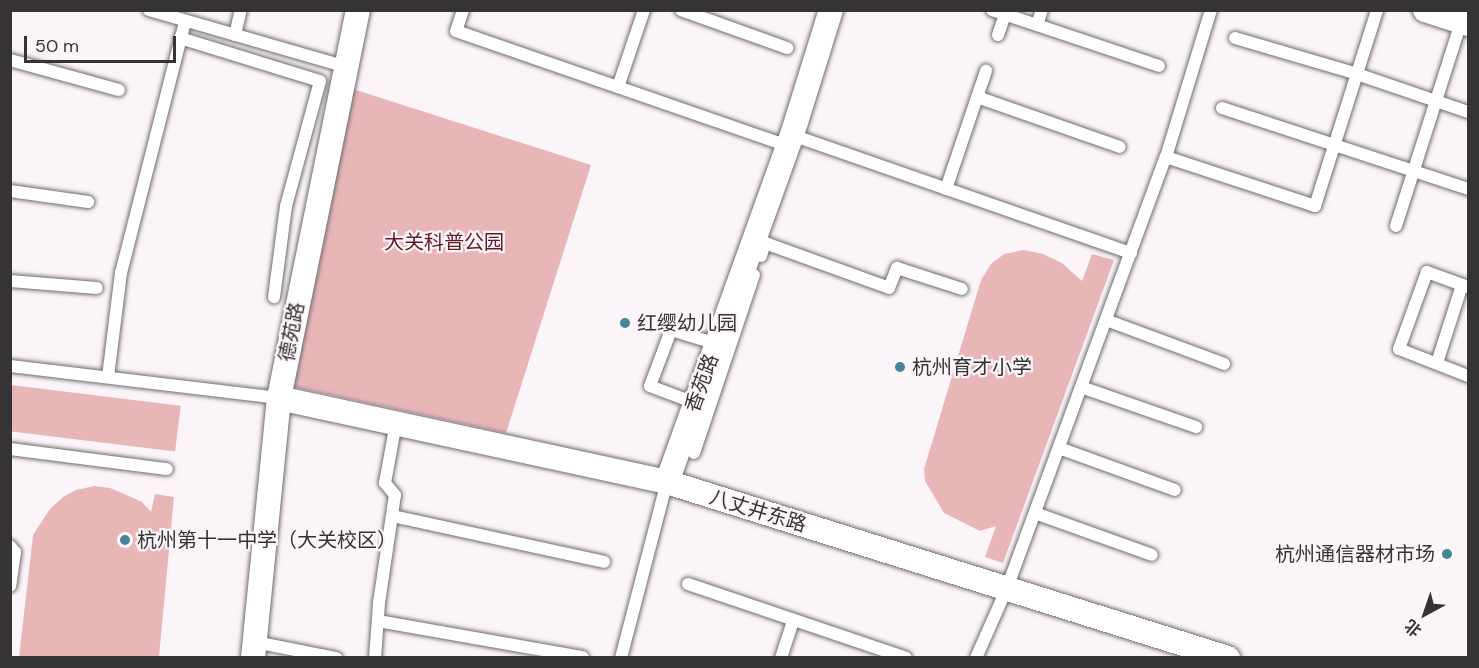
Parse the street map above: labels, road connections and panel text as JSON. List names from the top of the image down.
{
  "streets": {
    "street": ["德苑路", "香苑路", "八丈井东路"]
  },
  "crossings": [
    ["德苑路", "八丈井东路"],
    ["香苑路", "八丈井东路"]
  ],
  "parks": ["大关科普公园"],
  "places": [
    "红缨幼儿园",
    "杭州育才小学",
    "杭州第十一中学（大关校区）",
    "杭州通信器材市场"
  ],
  "scale_bar": "50 m",
  "north": "bottom left"
}
